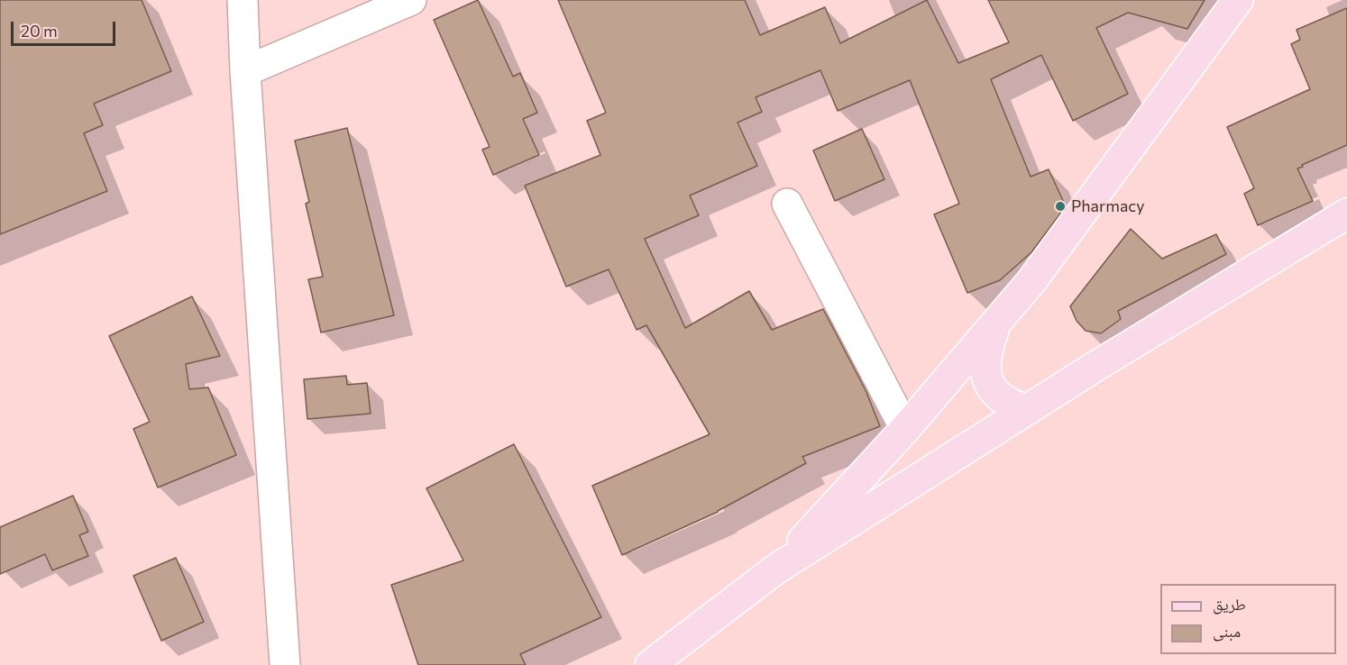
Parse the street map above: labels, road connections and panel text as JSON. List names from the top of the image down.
{
  "places": ["Pharmacy"],
  "legend": ["طريق", "مبنى"],
  "scale_bar": "20 m"
}
